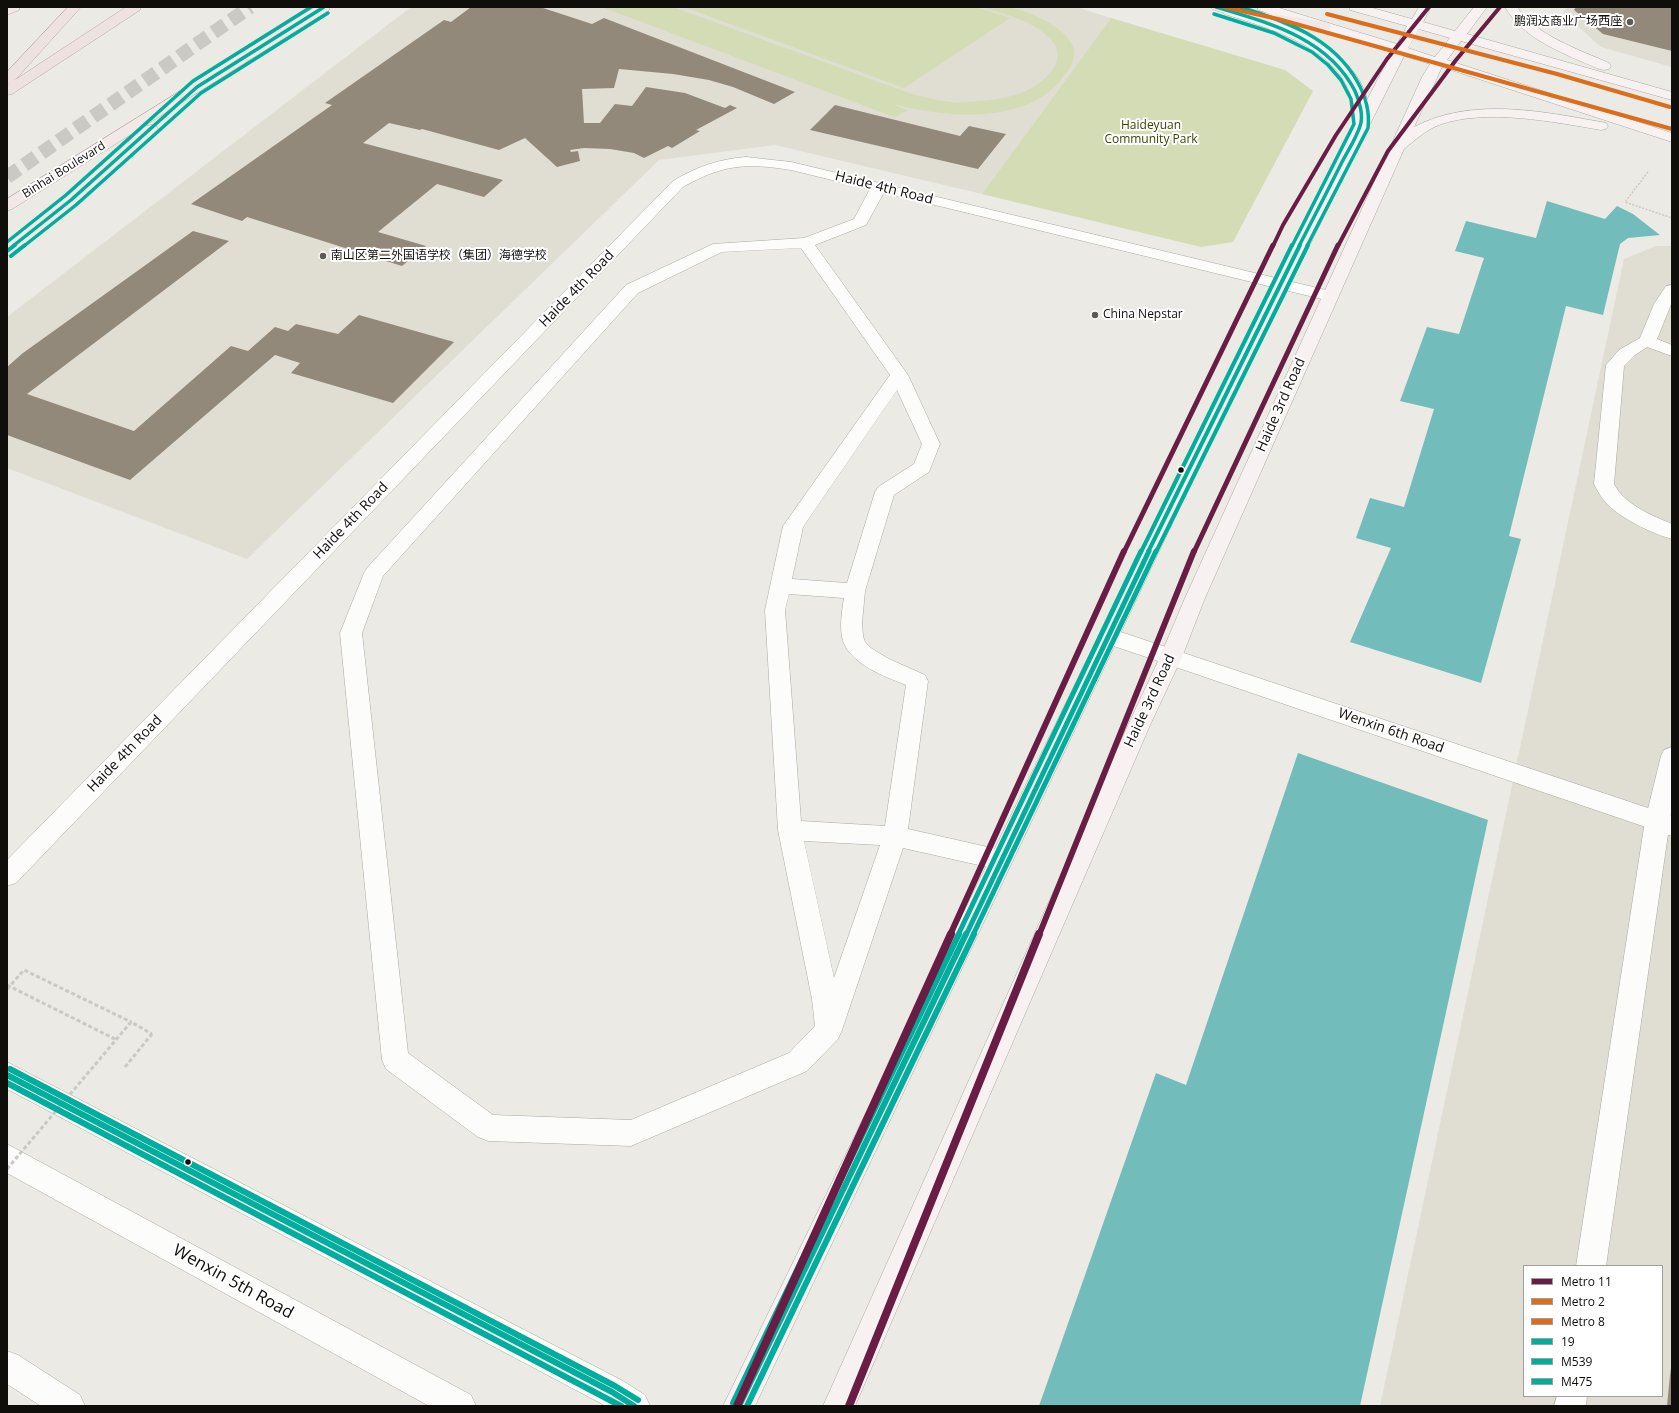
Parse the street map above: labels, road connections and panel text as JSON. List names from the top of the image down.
{
  "streets": {
    "main road": ["Binhai Boulevard", "Haide 3rd Road"],
    "street": ["Haide 4th Road", "Wenxin 6th Road", "Wenxin 5th Road"]
  },
  "crossings": [
    ["Haide 4th Road", "Haide 3rd Road"],
    ["Haide 3rd Road", "Wenxin 6th Road"]
  ],
  "parks": ["Haideyuan Community Park"],
  "places": ["鹏润达商业广场西座", "南山区第二外国语学校（集团）海德学校", "China Nepstar"],
  "lines": [
    "metro line 11",
    "metro line 2",
    "transit line 19",
    "transit line M539",
    "transit line M475",
    "metro line 8"
  ],
  "legend": [
    "Metro 11",
    "Metro 2",
    "Metro 8",
    "19",
    "M539",
    "M475"
  ]
}
